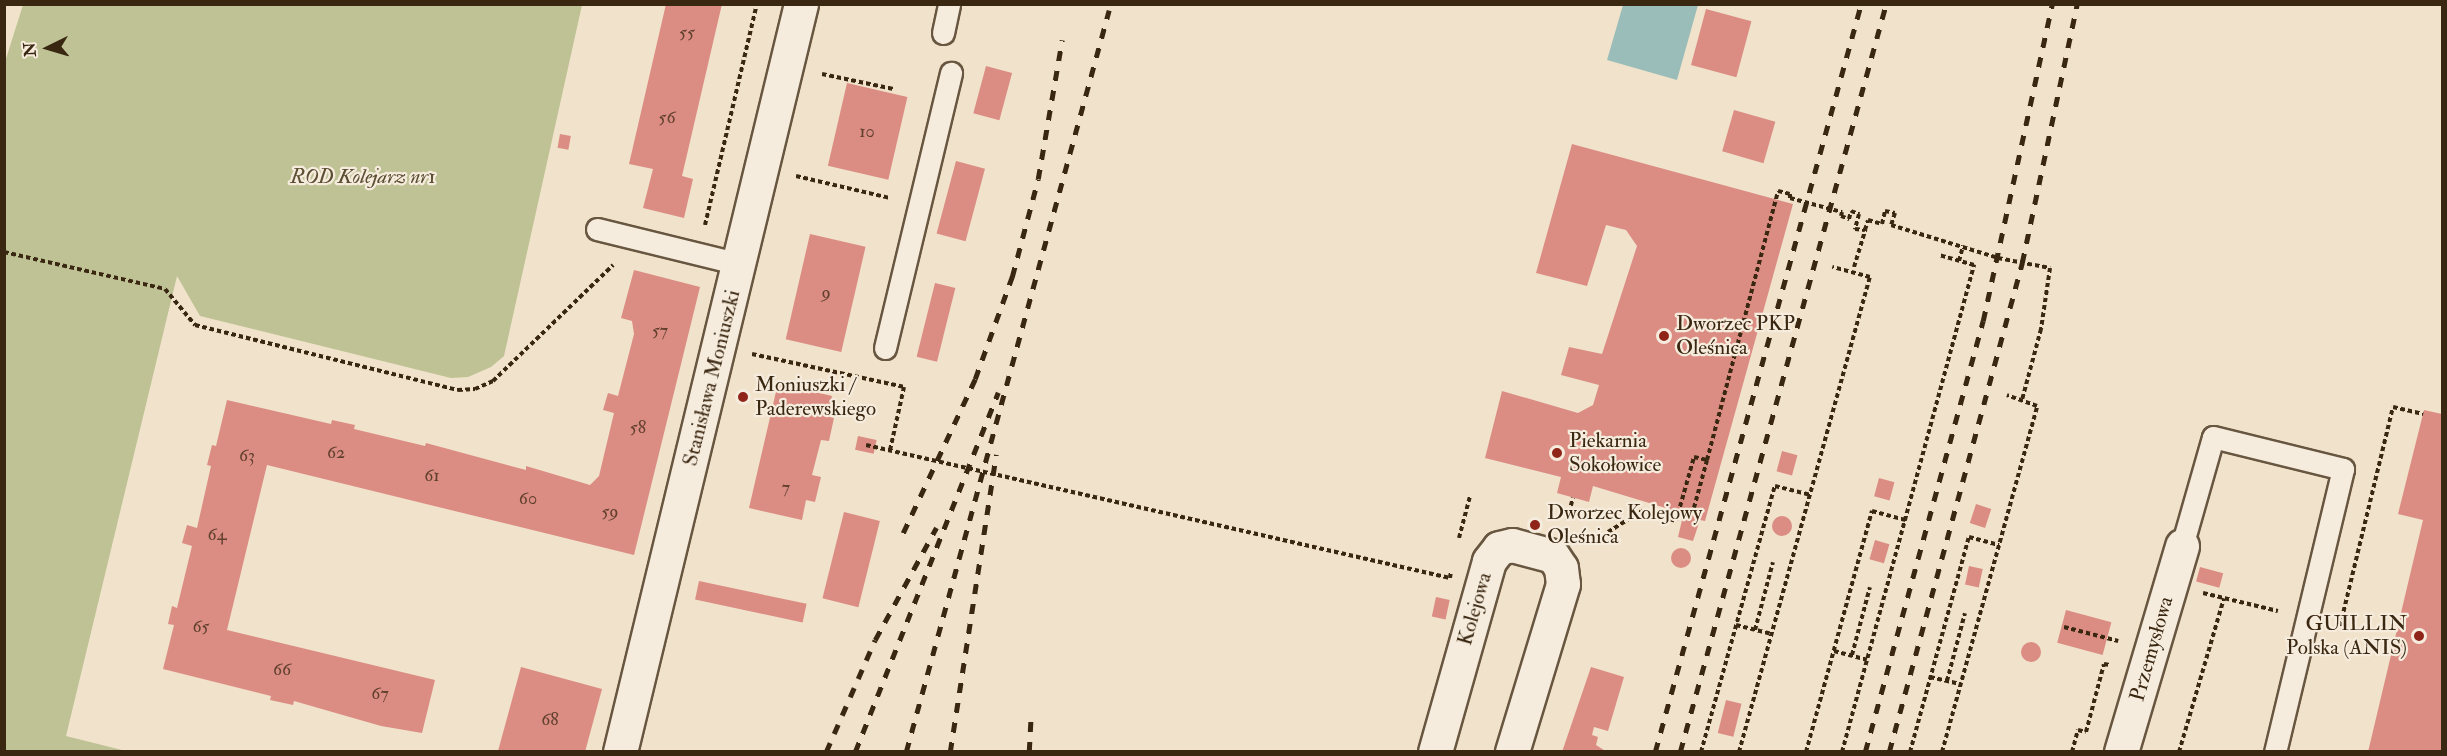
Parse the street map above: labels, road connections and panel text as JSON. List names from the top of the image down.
{
  "streets": {
    "street": ["Stanisława Moniuszki", "Kolejowa", "Przemysłowa"]
  },
  "parks": ["ROD Kolejarz nr1"],
  "places": [
    "Dworzec PKP Oleśnica",
    "Moniuszki / Paderewskiego",
    "Piekarnia Sokołowice",
    "Dworzec Kolejowy Oleśnica",
    "GUILLIN Polska (ANIS)"
  ],
  "house_numbers": [
    "55",
    "56",
    "10",
    "9",
    "57",
    "58",
    "62",
    "63",
    "61",
    "7",
    "60",
    "59",
    "64",
    "65",
    "66",
    "67",
    "68"
  ],
  "north": "left"
}
